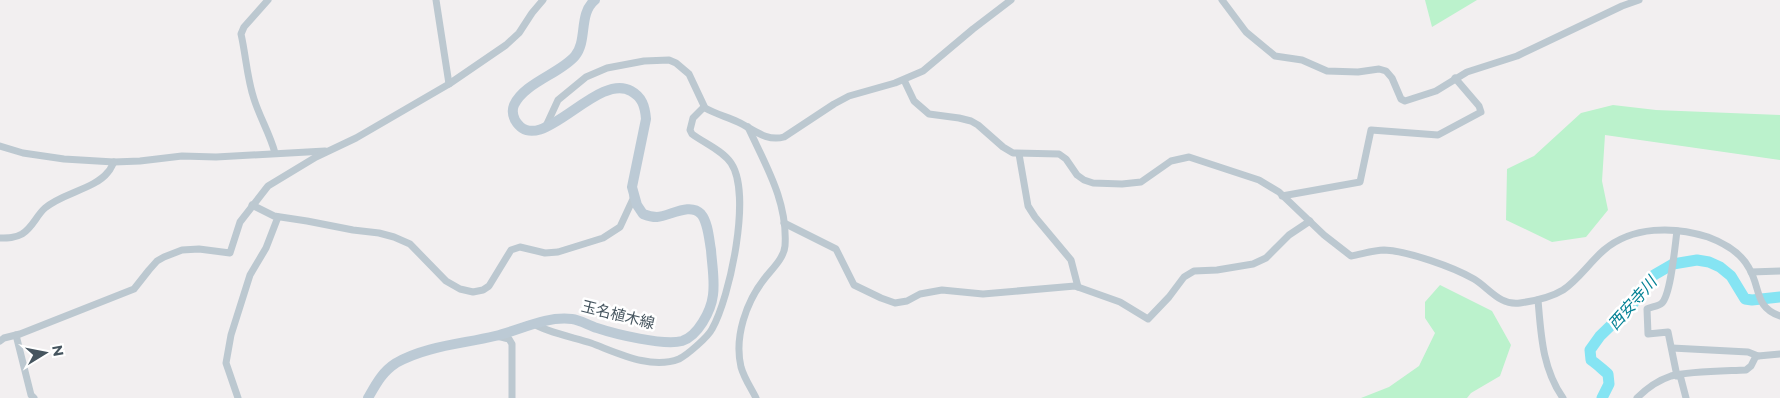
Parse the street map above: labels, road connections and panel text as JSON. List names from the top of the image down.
{
  "streets": {
    "main road": ["玉名植木線"]
  },
  "water": ["西安寺川"],
  "north": "right"
}
